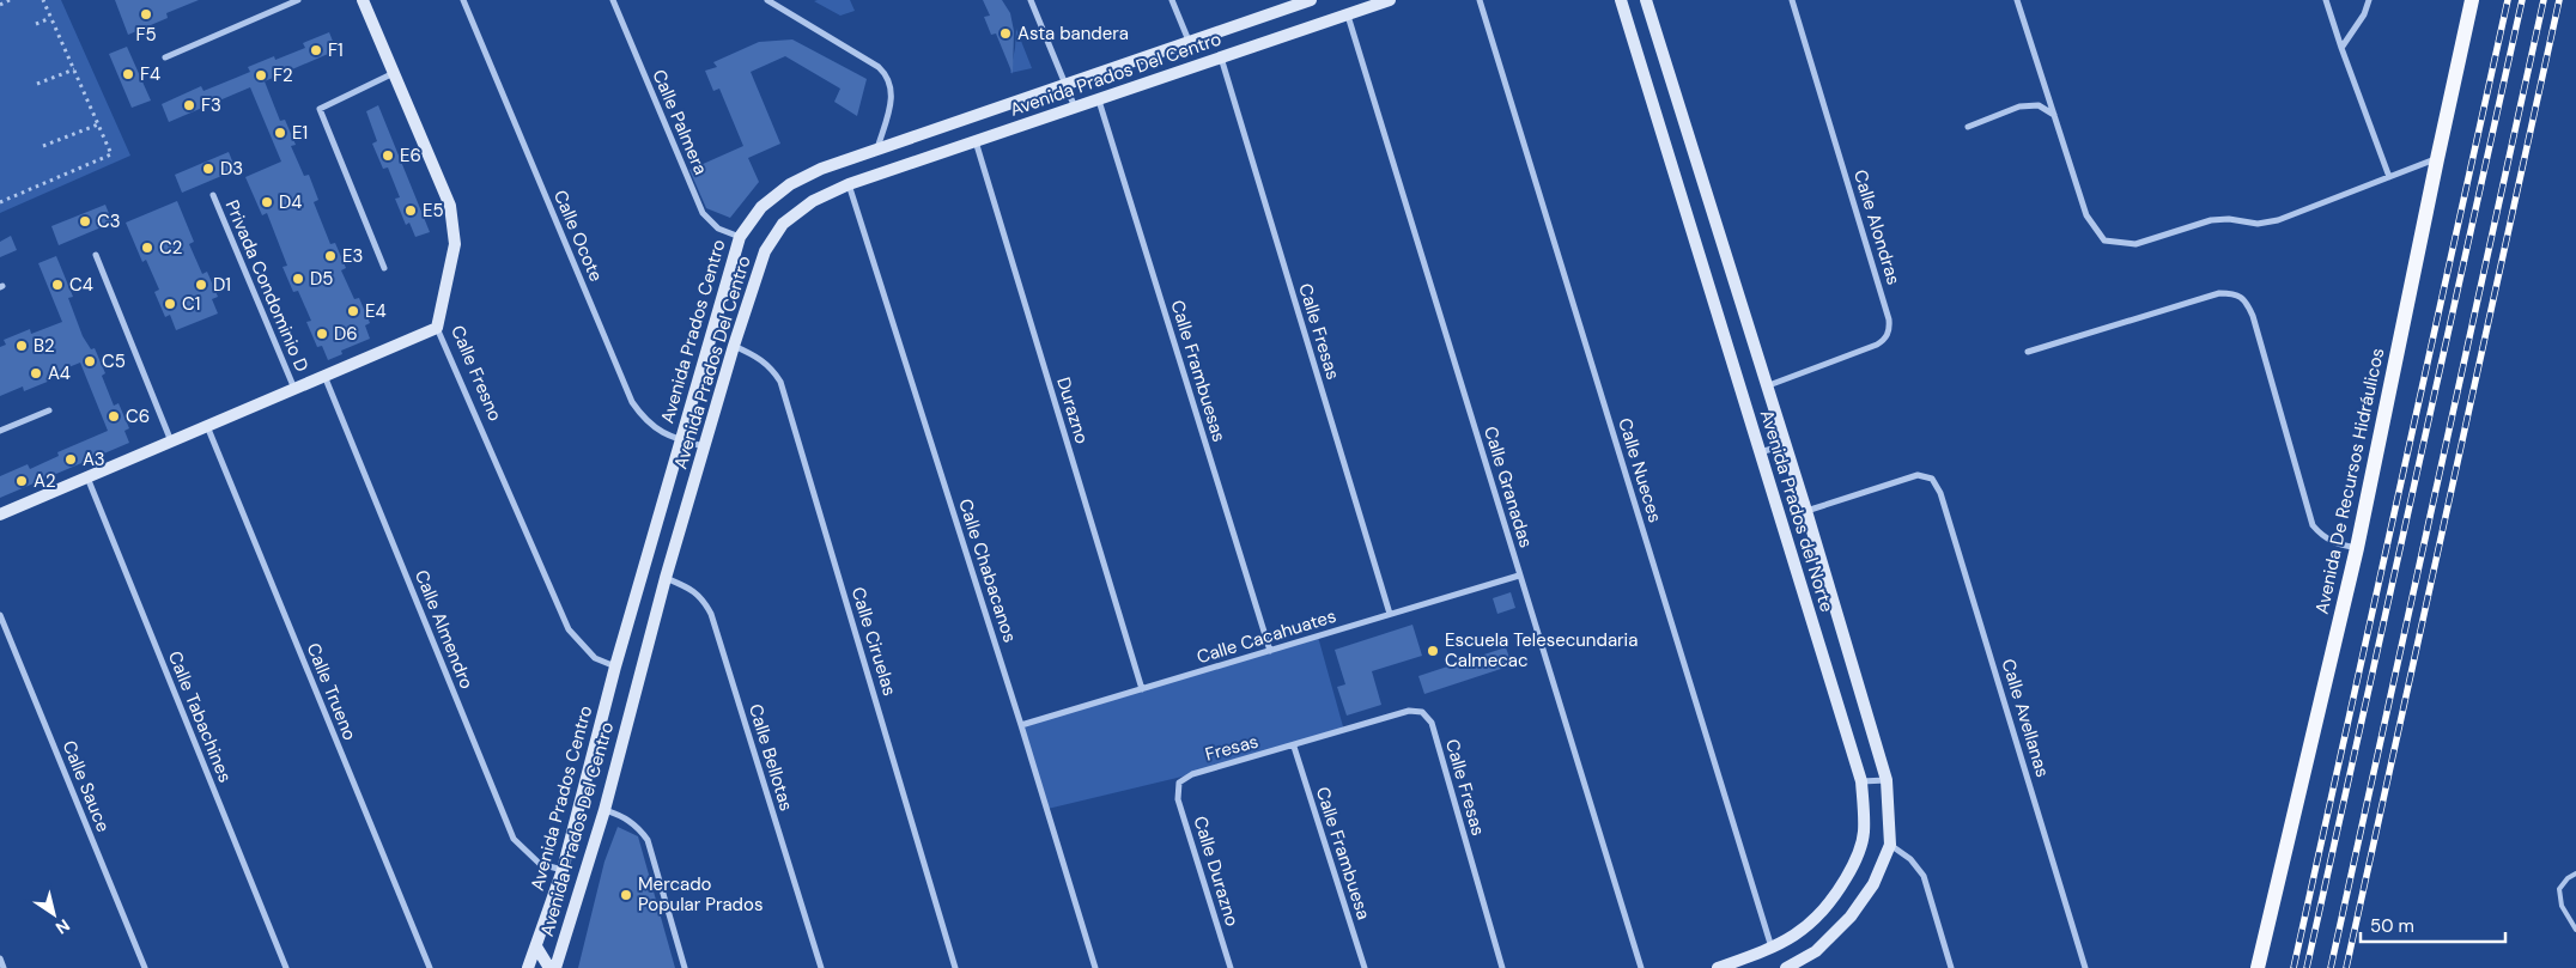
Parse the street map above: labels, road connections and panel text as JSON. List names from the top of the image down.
{
  "streets": {
    "main road": ["Avenida De Recursos Hidráulicos"],
    "street": [
      "Avenida Prados Del Centro",
      "Calle Palmera",
      "Calle Alondras",
      "Calle Ocote",
      "Privada Condominio D",
      "Avenida Prados Centro",
      "Calle Fresas",
      "Calle Frambuesas",
      "Calle Fresno",
      "Durazno",
      "Calle Nueces",
      "Calle Granadas",
      "Avenida Prados del Norte",
      "Calle Chabacanos",
      "Calle Almendro",
      "Calle Cacahuates",
      "Calle Ciruelas",
      "Calle Trueno",
      "Calle Tabachines",
      "Calle Avellanas",
      "Fresas",
      "Calle Bellotas",
      "Calle Sauce",
      "Calle Frambuesa",
      "Calle Durazno"
    ]
  },
  "crossings": [
    ["Avenida Prados Del Centro", "Calle Ocote"],
    ["Avenida Prados Del Centro", "Calle Fresas"],
    ["Avenida Prados Del Centro", "Calle Frambuesas"],
    ["Avenida Prados Del Centro", "Durazno"],
    ["Avenida Prados Del Centro", "Calle Granadas"],
    ["Avenida Prados Del Centro", "Calle Chabacanos"],
    ["Avenida Prados Del Centro", "Calle Ciruelas"],
    ["Avenida Prados Del Centro", "Calle Bellotas"],
    ["Calle Palmera", "Avenida Prados Centro"],
    ["Calle Alondras", "Avenida Prados del Norte"],
    ["Calle Ocote", "Avenida Prados Centro"],
    ["Avenida Prados Centro", "Calle Fresno"],
    ["Avenida Prados Centro", "Calle Almendro"],
    ["Calle Fresas", "Calle Cacahuates"],
    ["Calle Fresas", "Fresas"],
    ["Calle Fresas", "Calle Frambuesa"],
    ["Calle Frambuesas", "Calle Cacahuates"],
    ["Durazno", "Calle Cacahuates"],
    ["Calle Nueces", "Avenida Prados del Norte"],
    ["Calle Granadas", "Calle Cacahuates"],
    ["Avenida Prados del Norte", "Calle Avellanas"],
    ["Calle Chabacanos", "Calle Cacahuates"],
    ["Fresas", "Calle Frambuesa"],
    ["Fresas", "Calle Durazno"]
  ],
  "places": [
    "F5",
    "Asta bandera",
    "F1",
    "F4",
    "F2",
    "F3",
    "E1",
    "E6",
    "D3",
    "D4",
    "E5",
    "C3",
    "C2",
    "E3",
    "D5",
    "C4",
    "D1",
    "C1",
    "E4",
    "D6",
    "B2",
    "C5",
    "A4",
    "C6",
    "A3",
    "A2",
    "Escuela Telesecundaria Calmecac",
    "Mercado Popular Prados"
  ],
  "scale_bar": "50 m",
  "north": "bottom right"
}
